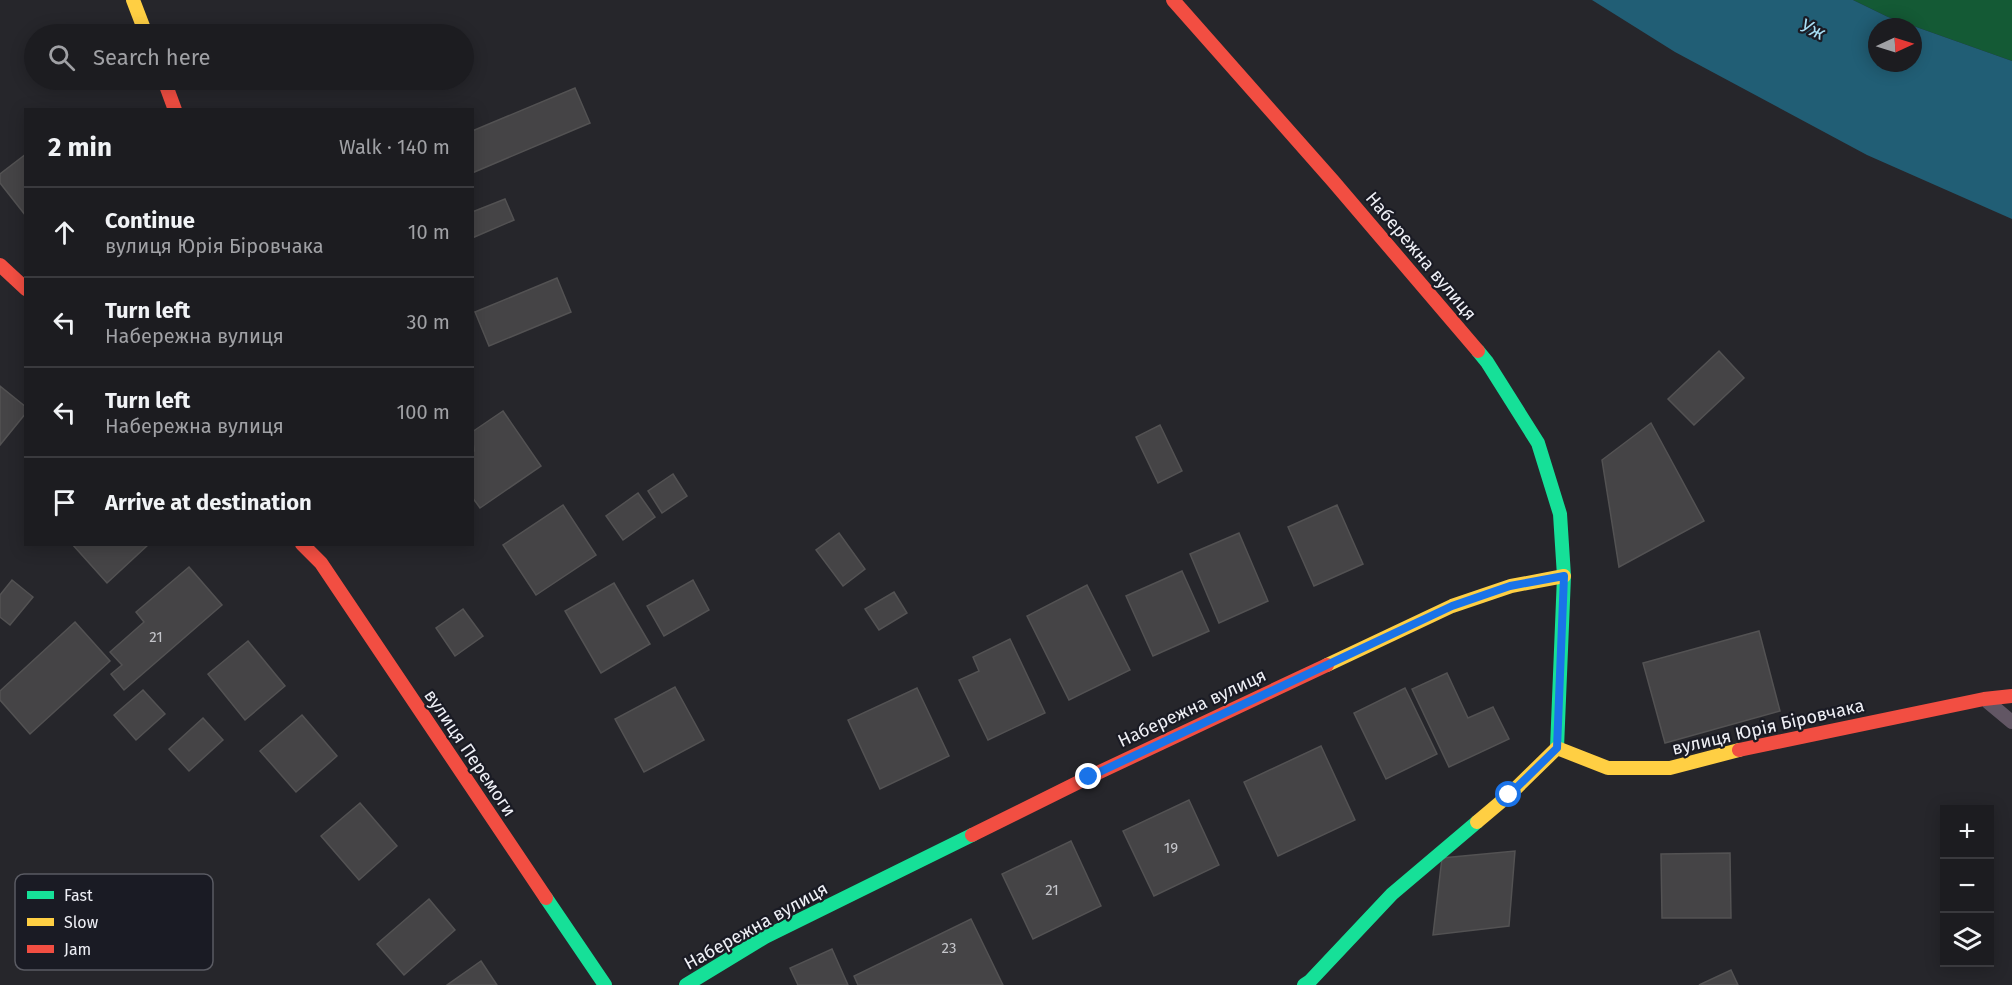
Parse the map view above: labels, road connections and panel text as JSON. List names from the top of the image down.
{
  "streets": {
    "street": ["Набережна вулиця", "вулиця Юрія Біровчака", "вулиця Перемоги"]
  },
  "crossings": [
    ["Набережна вулиця", "вулиця Юрія Біровчака"]
  ],
  "water": ["Уж"],
  "house_numbers": [
    "21",
    "19",
    "21",
    "23"
  ],
  "legend": ["Fast", "Slow", "Jam"],
  "north": "right",
  "page": {
    "search": "Search here",
    "heading": ["2 min", "Walk · 140 m"],
    "list": [
      ["Continue", "вулиця Юрія Біровчака", "10 m"],
      ["Turn left", "Набережна вулиця", "30 m"],
      ["Turn left", "Набережна вулиця", "100 m"],
      "Arrive at destination"
    ],
    "map_buttons": ["+", "−"]
  }
}
